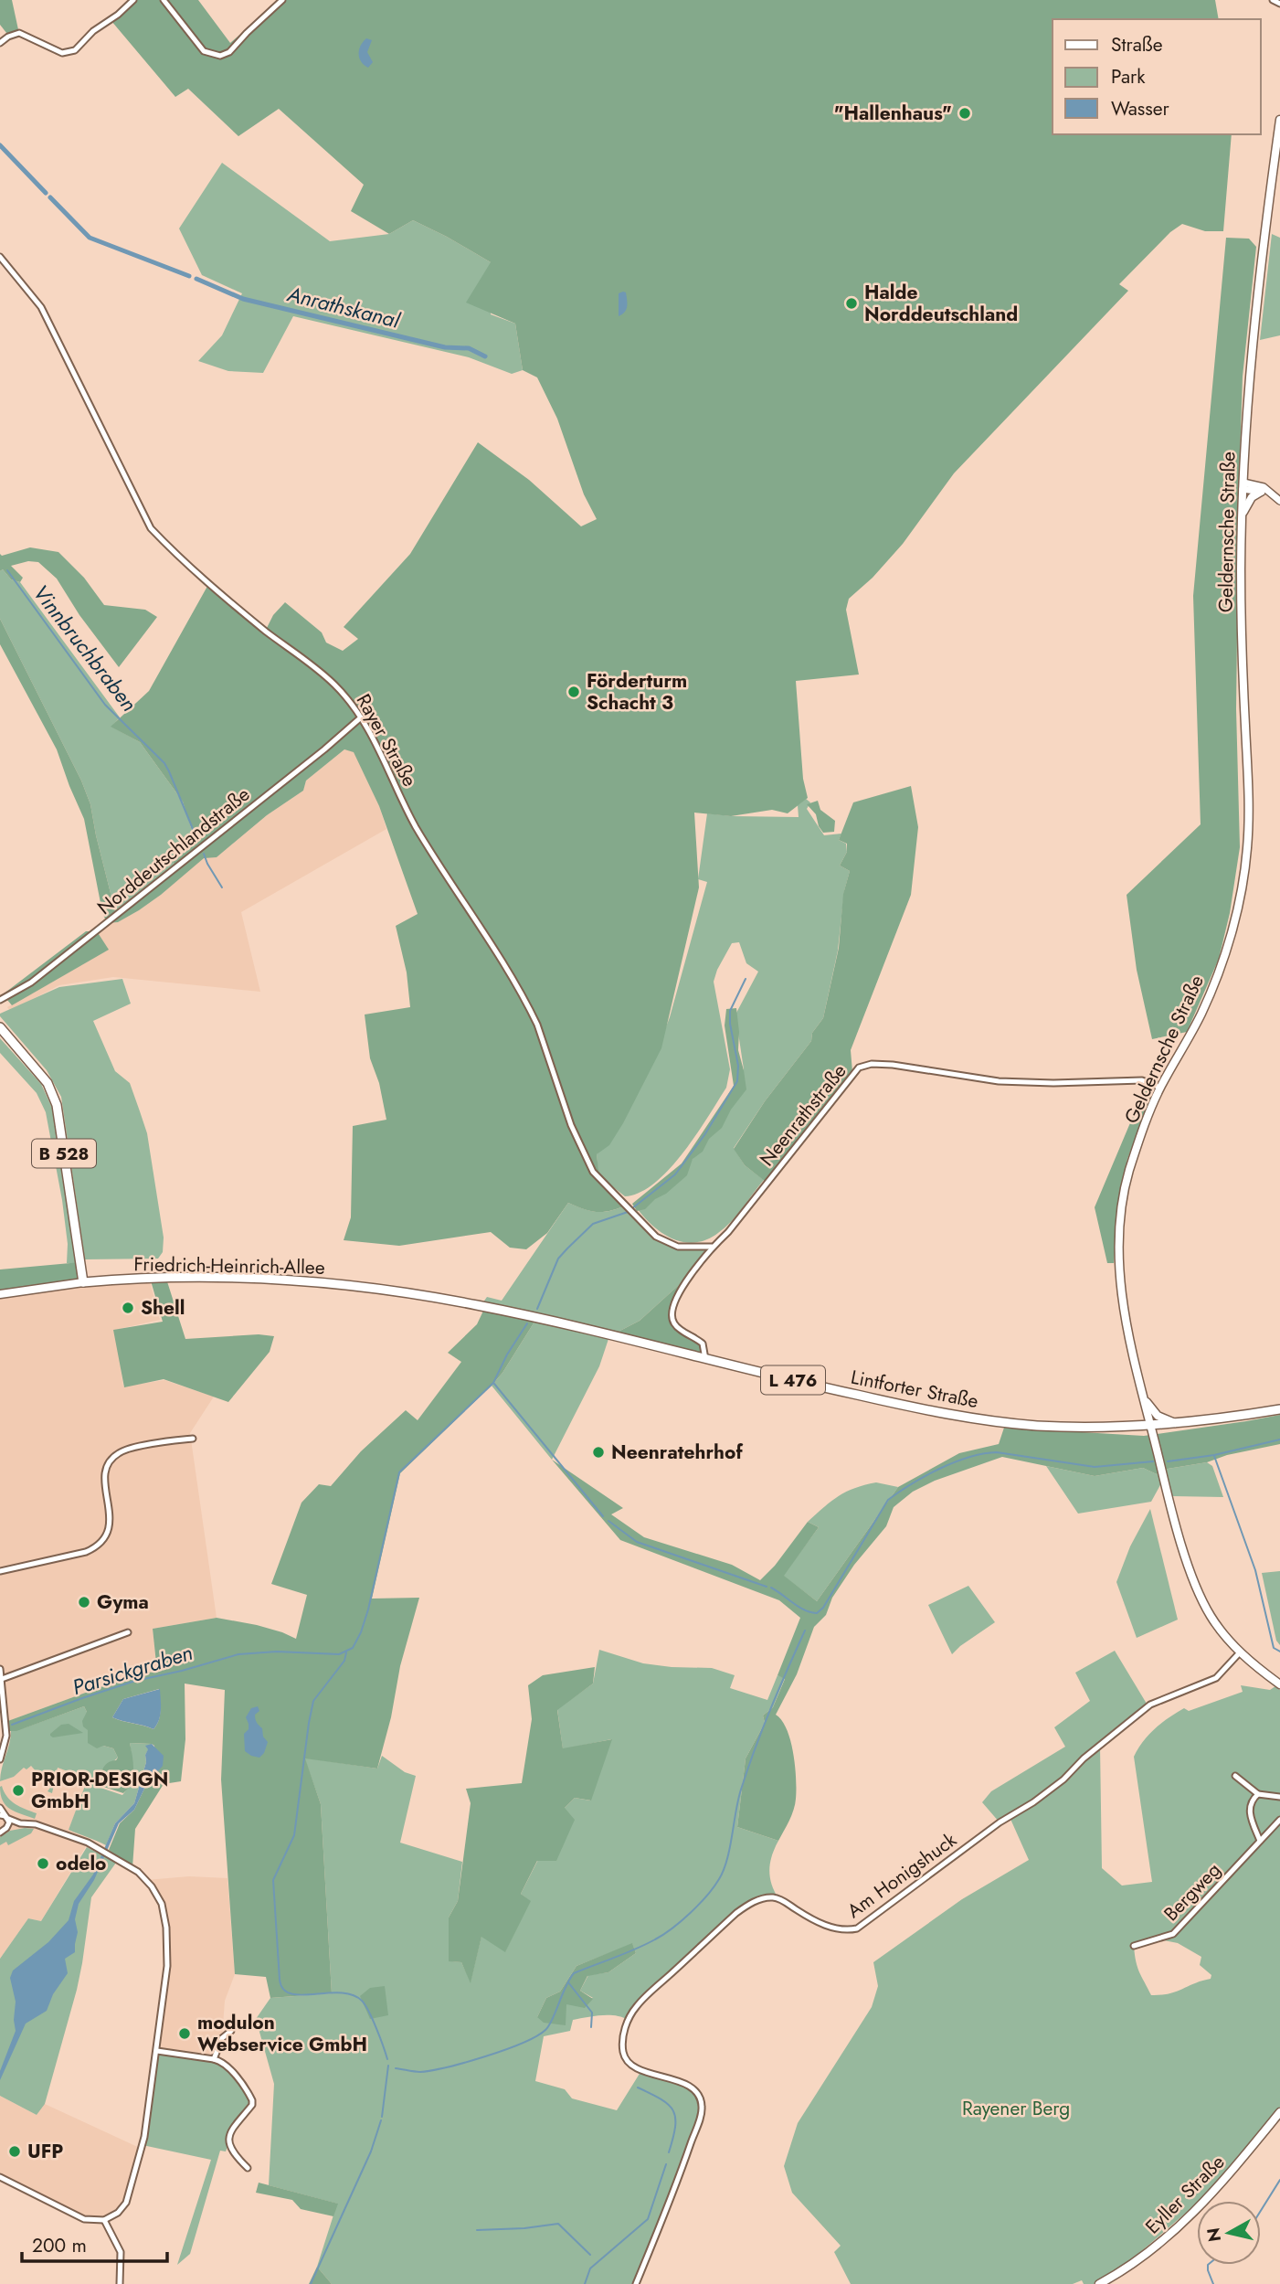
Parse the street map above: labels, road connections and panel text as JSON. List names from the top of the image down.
{
  "streets": {
    "main road": [
      "Geldernsche Straße",
      "B 528",
      "Friedrich-Heinrich-Allee",
      "L 476",
      "Lintforter Straße",
      "Eyller Straße"
    ],
    "street": [
      "Rayer Straße",
      "Norddeutschlandstraße",
      "Neenrathstraße",
      "Am Honigshuck",
      "Bergweg"
    ]
  },
  "crossings": [
    ["Geldernsche Straße", "Neenrathstraße"],
    ["Geldernsche Straße", "Lintforter Straße"],
    ["Geldernsche Straße", "Am Honigshuck"],
    ["Rayer Straße", "Norddeutschlandstraße"],
    ["Rayer Straße", "Neenrathstraße"],
    ["Neenrathstraße", "Lintforter Straße"],
    ["B 528", "Friedrich-Heinrich-Allee"],
    ["Friedrich-Heinrich-Allee", "Lintforter Straße"]
  ],
  "water": ["Anrathskanal", "Vinnbruchbraben", "Parsickgraben"],
  "parks": ["Rayener Berg"],
  "places": [
    "\"Hallenhaus\"",
    "Halde Norddeutschland",
    "Förderturm Schacht 3",
    "Shell",
    "Neenratehrhof",
    "Gyma",
    "PRIOR-DESIGN GmbH",
    "odelo",
    "modulon Webservice GmbH",
    "UFP"
  ],
  "legend": ["Straße", "Park", "Wasser"],
  "scale_bar": "200 m",
  "north": "left"
}
